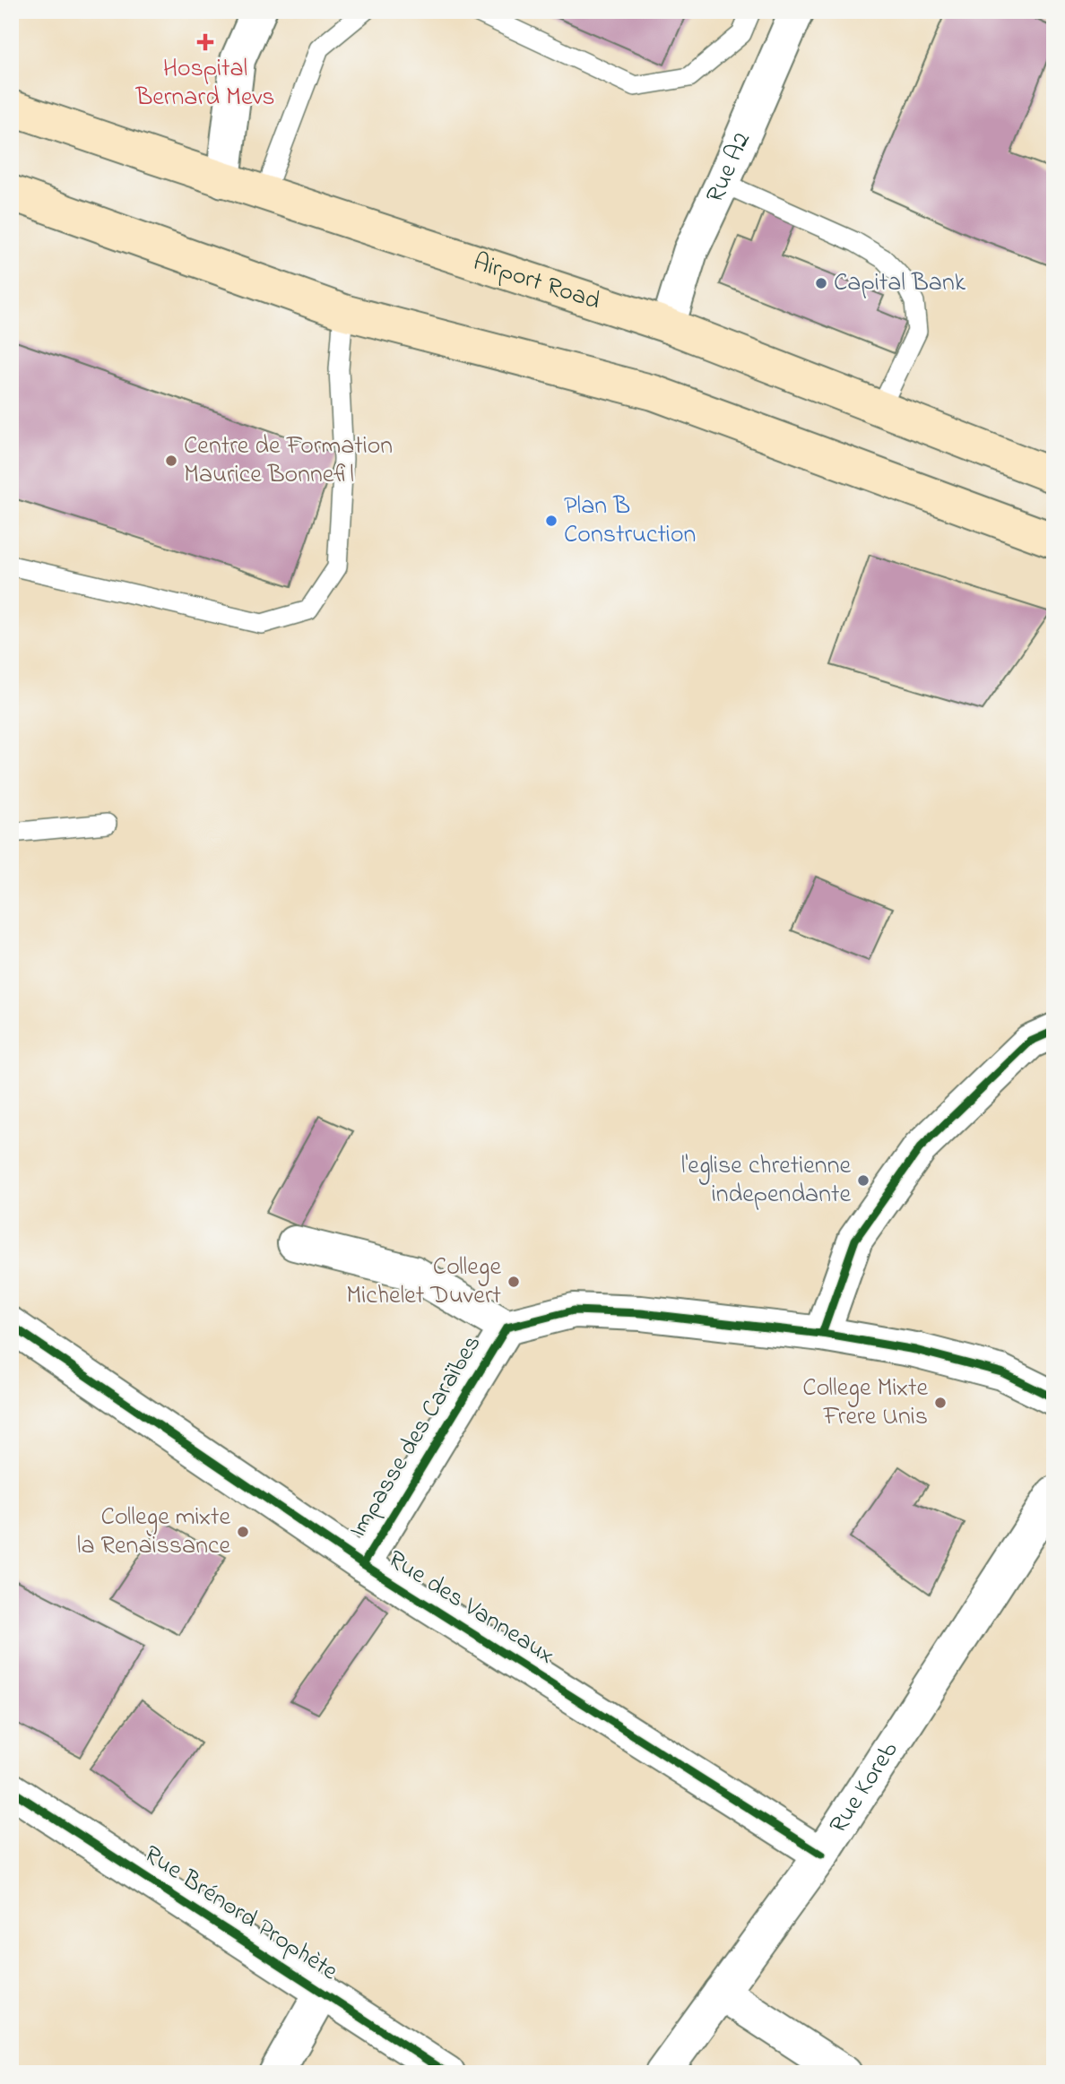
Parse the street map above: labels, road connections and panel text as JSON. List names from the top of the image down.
{
  "streets": {
    "main road": ["Airport Road"],
    "street": [
      "Rue A2",
      "Impasse des Caraïbes",
      "Rue des Vanneaux",
      "Rue Koreb",
      "Rue Brénord Prophète"
    ]
  },
  "crossings": [
    ["Rue A2", "Airport Road"],
    ["Impasse des Caraïbes", "Rue des Vanneaux"],
    ["Rue des Vanneaux", "Rue Koreb"]
  ],
  "places": {
    "health": ["Hospital Bernard Mevs"],
    "other": [
      "Capital Bank",
      "Centre de Formation Maurice Bonnefil",
      "Plan B Construction",
      "l'eglise chretienne independante",
      "College Michelet Duvert",
      "College Mixte Frere Unis",
      "College mixte la Renaissance"
    ]
  }
}
